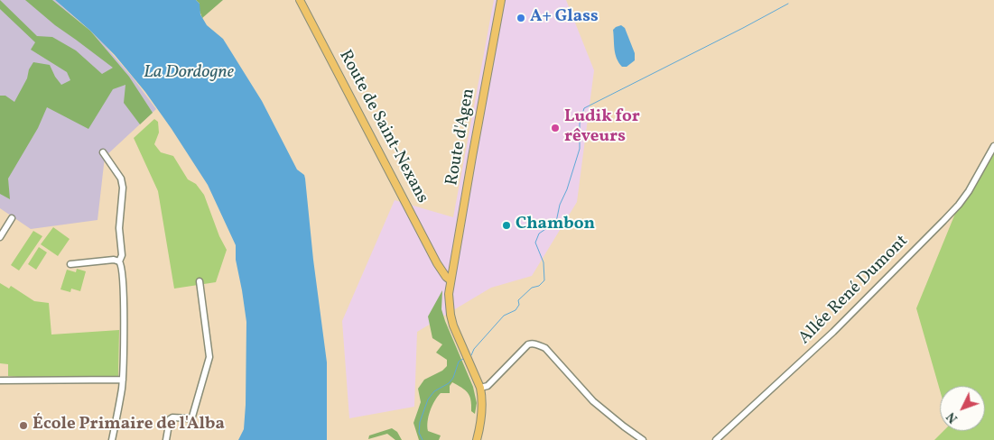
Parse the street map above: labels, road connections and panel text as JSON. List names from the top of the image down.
{
  "streets": {
    "main road": ["Route de Saint-Nexans", "Route d'Agen"],
    "street": ["Allée René Dumont"]
  },
  "crossings": [
    ["Route de Saint-Nexans", "Route d'Agen"]
  ],
  "water": ["La Dordogne"],
  "places": [
    "A+ Glass",
    "Ludik for rêveurs",
    "Chambon",
    "École Primaire de l'Alba"
  ],
  "north": "bottom left"
}
